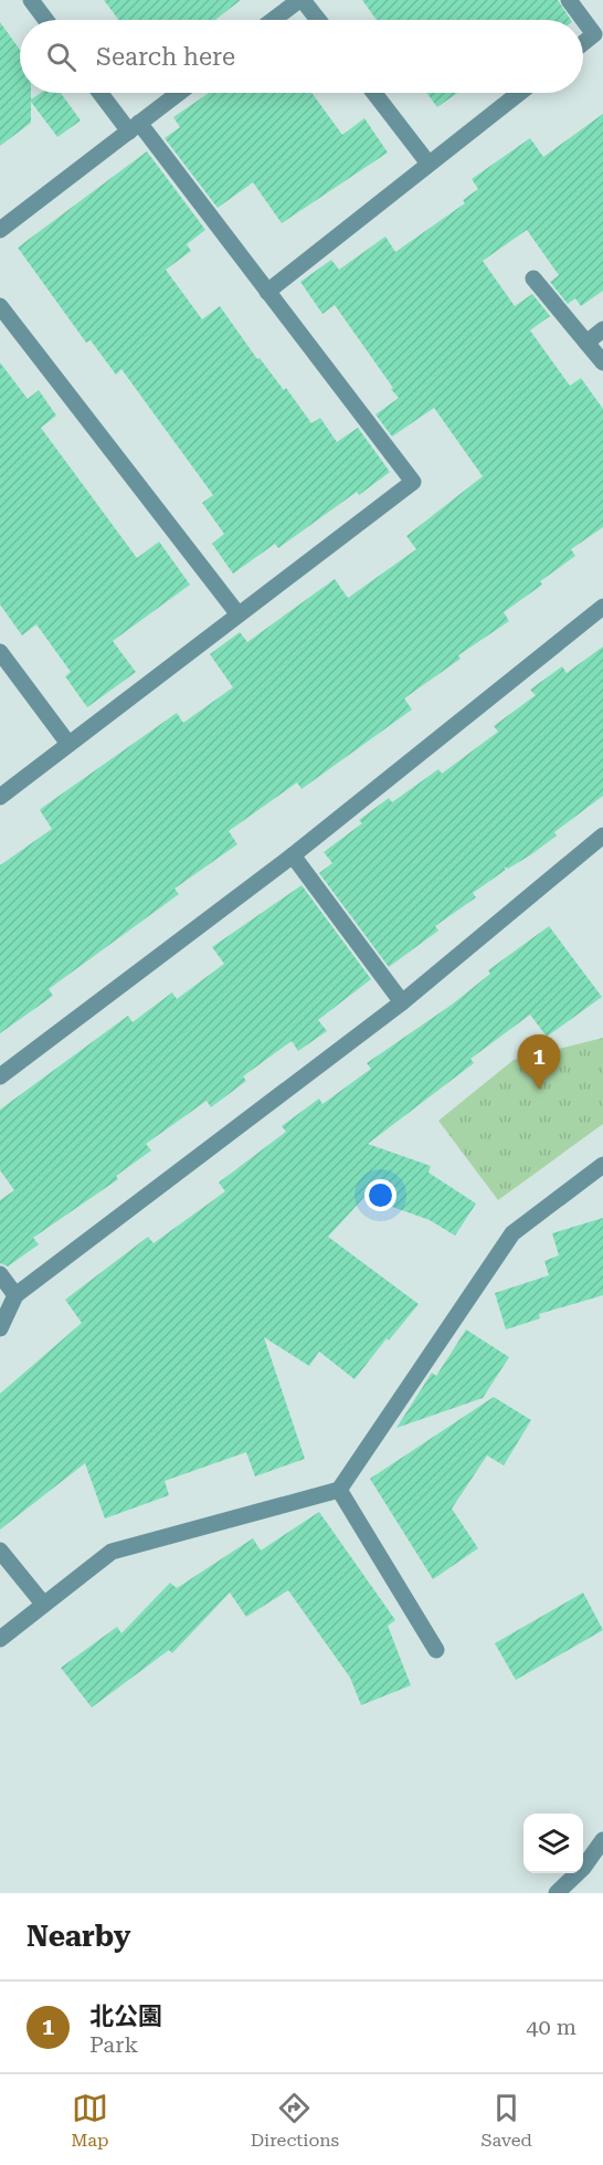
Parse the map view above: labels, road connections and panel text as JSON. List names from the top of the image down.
{
  "page": {
    "search": "Search here",
    "pins": "1",
    "heading": "Nearby",
    "list": [
      {
        "mark": "1",
        "name": "北公園",
        "note": "Park",
        "value": "40 m"
      }
    ],
    "nav": ["Map", "Directions", "Saved"]
  }
}
